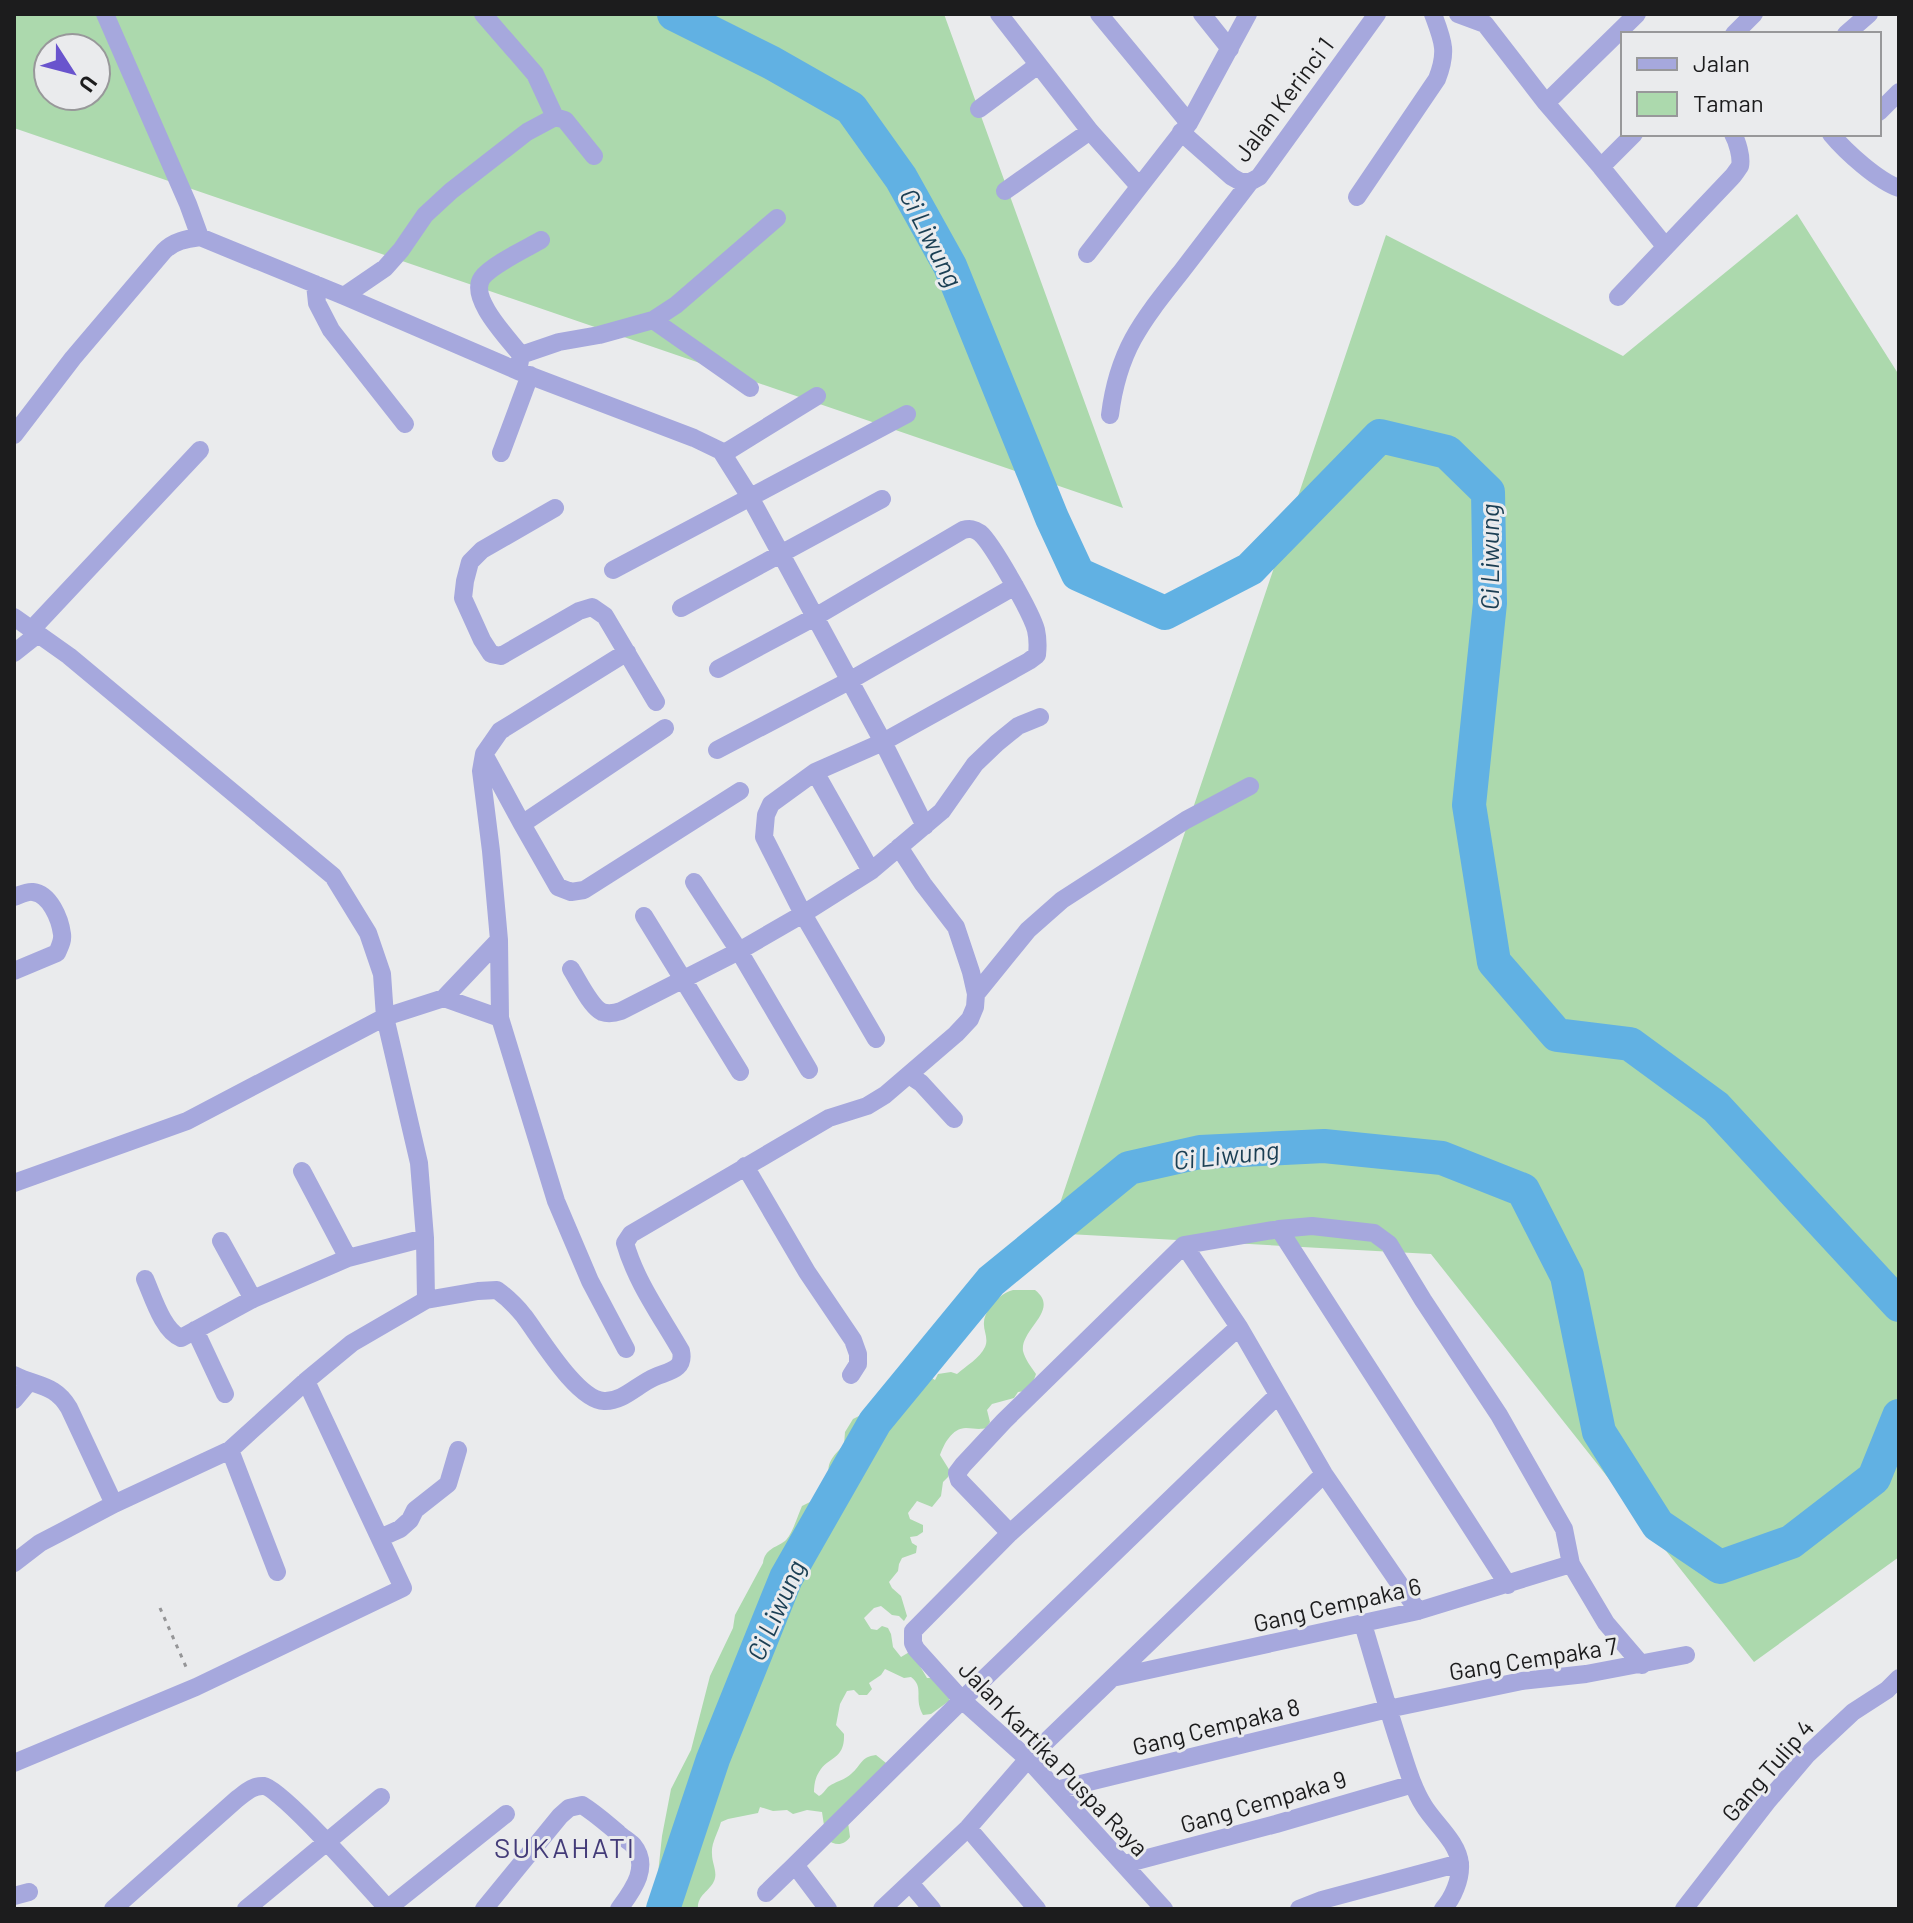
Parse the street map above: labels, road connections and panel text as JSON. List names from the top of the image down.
{
  "streets": {
    "street": [
      "Jalan Kerinci 1",
      "Gang Cempaka 6",
      "Gang Cempaka 7",
      "Gang Cempaka 8",
      "Jalan Kartika Puspa Raya",
      "Gang Tulip 4",
      "Gang Cempaka 9"
    ]
  },
  "crossings": [
    ["Gang Cempaka 7", "Gang Cempaka 8"],
    ["Gang Cempaka 8", "Jalan Kartika Puspa Raya"],
    ["Jalan Kartika Puspa Raya", "Gang Cempaka 9"]
  ],
  "districts": ["SUKAHATI"],
  "water": ["Ci Liwung"],
  "legend": ["Jalan", "Taman"],
  "north": "bottom right"
}
